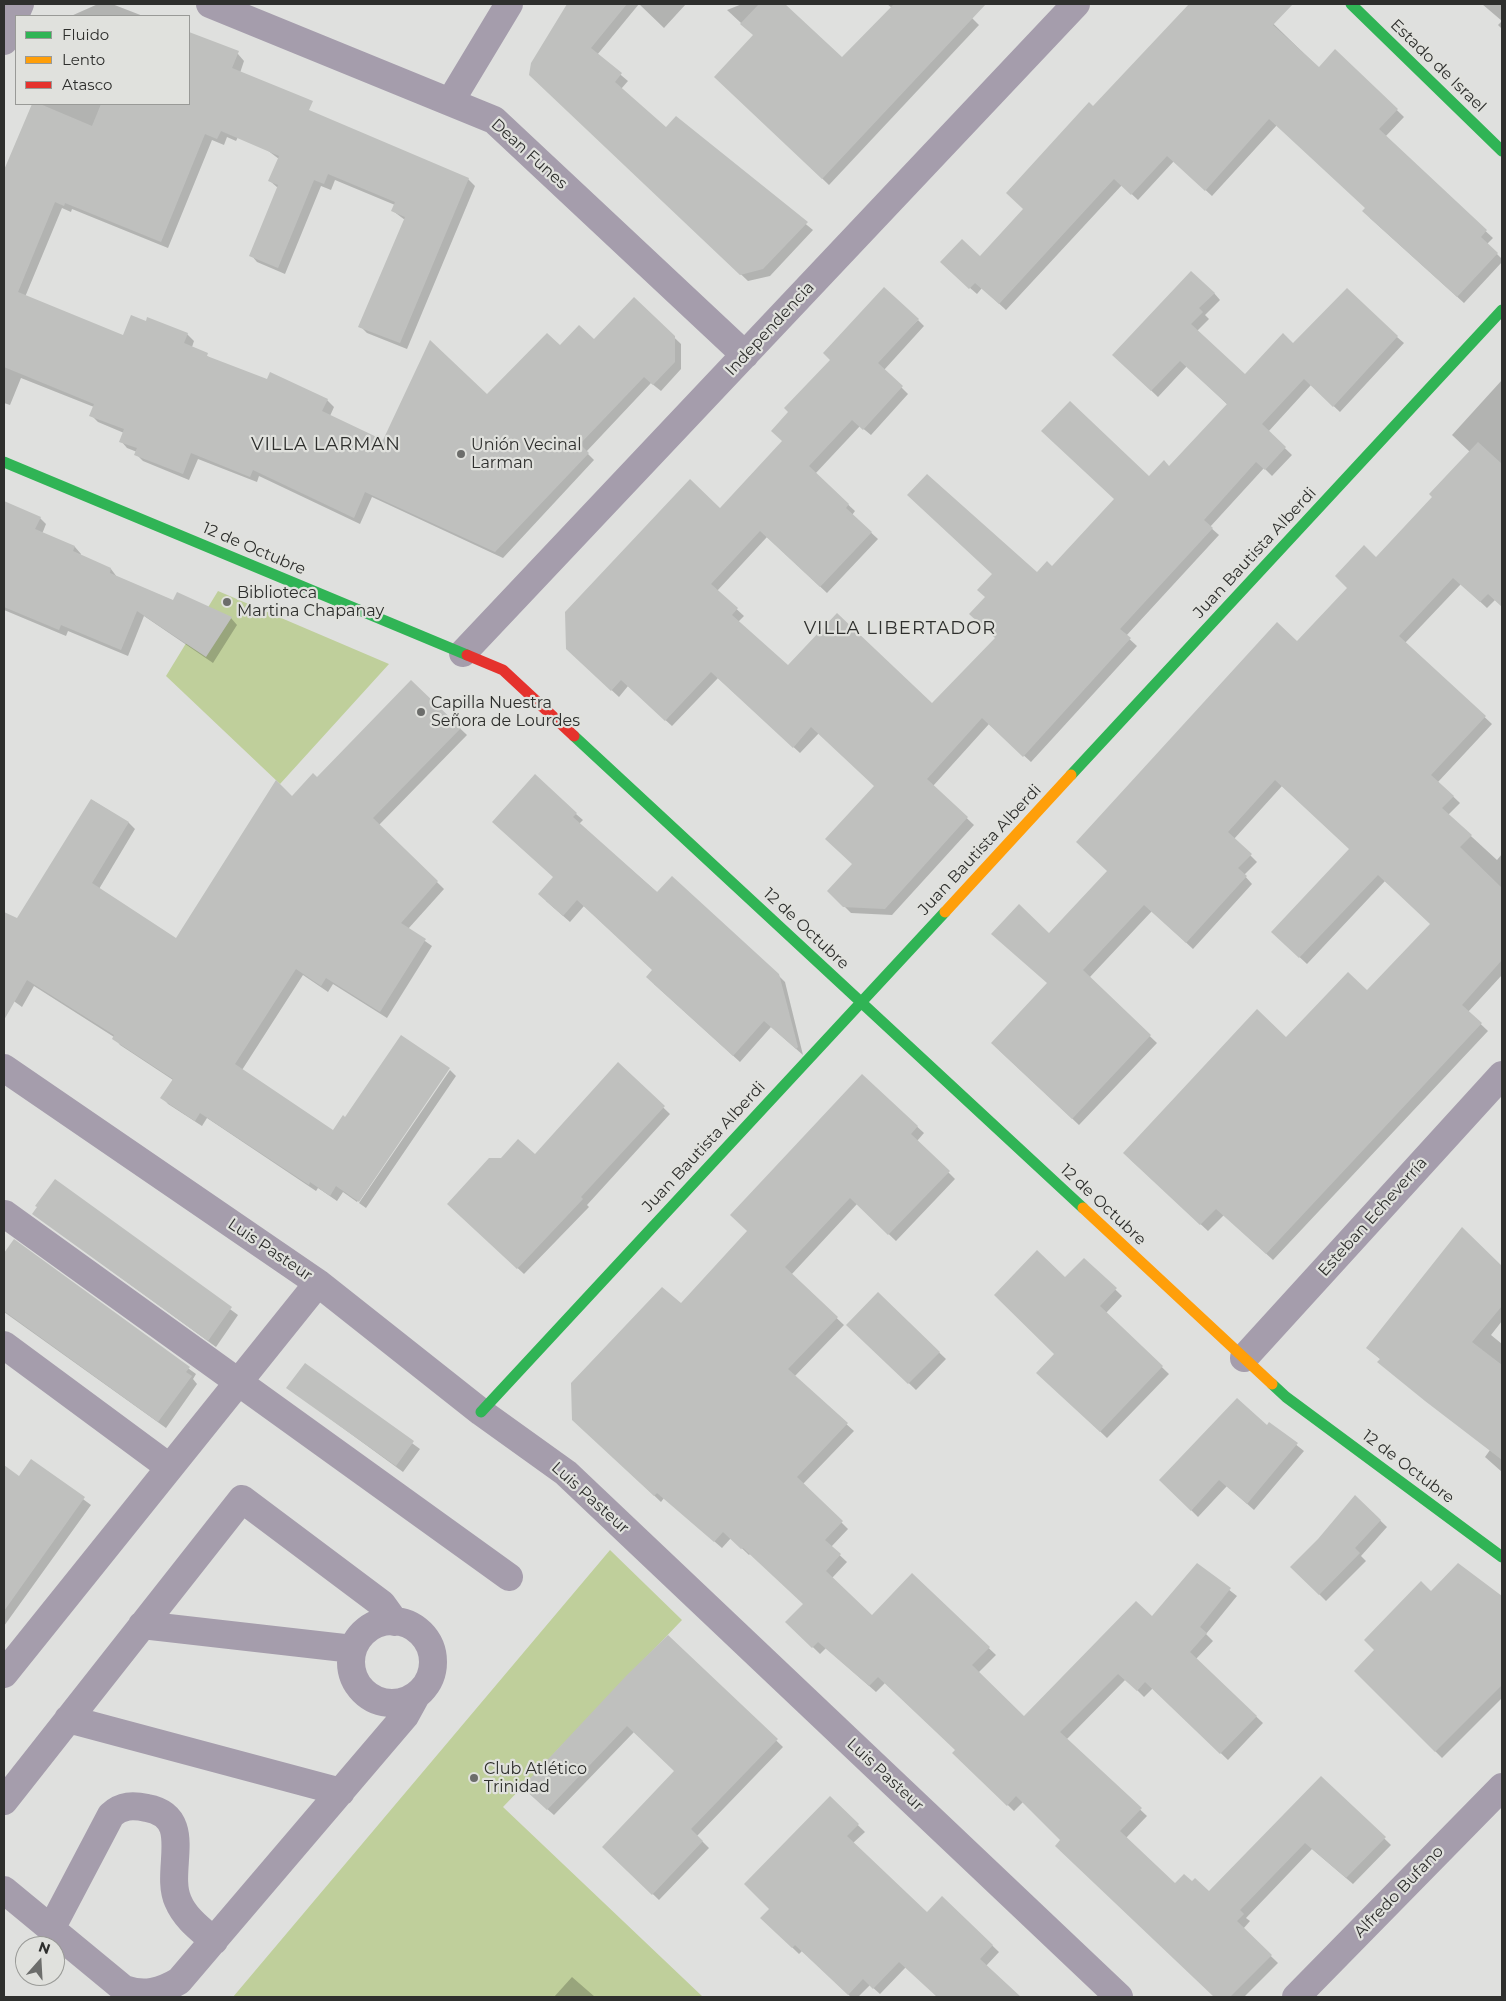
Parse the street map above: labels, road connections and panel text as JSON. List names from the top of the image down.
{
  "streets": {
    "street": [
      "Estado de Israel",
      "Dean Funes",
      "Independencia",
      "12 de Octubre",
      "Juan Bautista Alberdi",
      "Esteban Echeverría",
      "Luis Pasteur",
      "Alfredo Bufano"
    ]
  },
  "crossings": [
    ["Dean Funes", "Independencia"],
    ["Independencia", "12 de Octubre"],
    ["12 de Octubre", "Juan Bautista Alberdi"],
    ["12 de Octubre", "Esteban Echeverría"],
    ["Juan Bautista Alberdi", "Luis Pasteur"]
  ],
  "districts": ["VILLA LARMAN", "VILLA LIBERTADOR"],
  "places": [
    "Unión Vecinal Larman",
    "Biblioteca Martina Chapanay",
    "Capilla Nuestra Señora de Lourdes",
    "Club Atlético Trinidad"
  ],
  "legend": ["Fluido", "Lento", "Atasco"],
  "north": "top"
}
